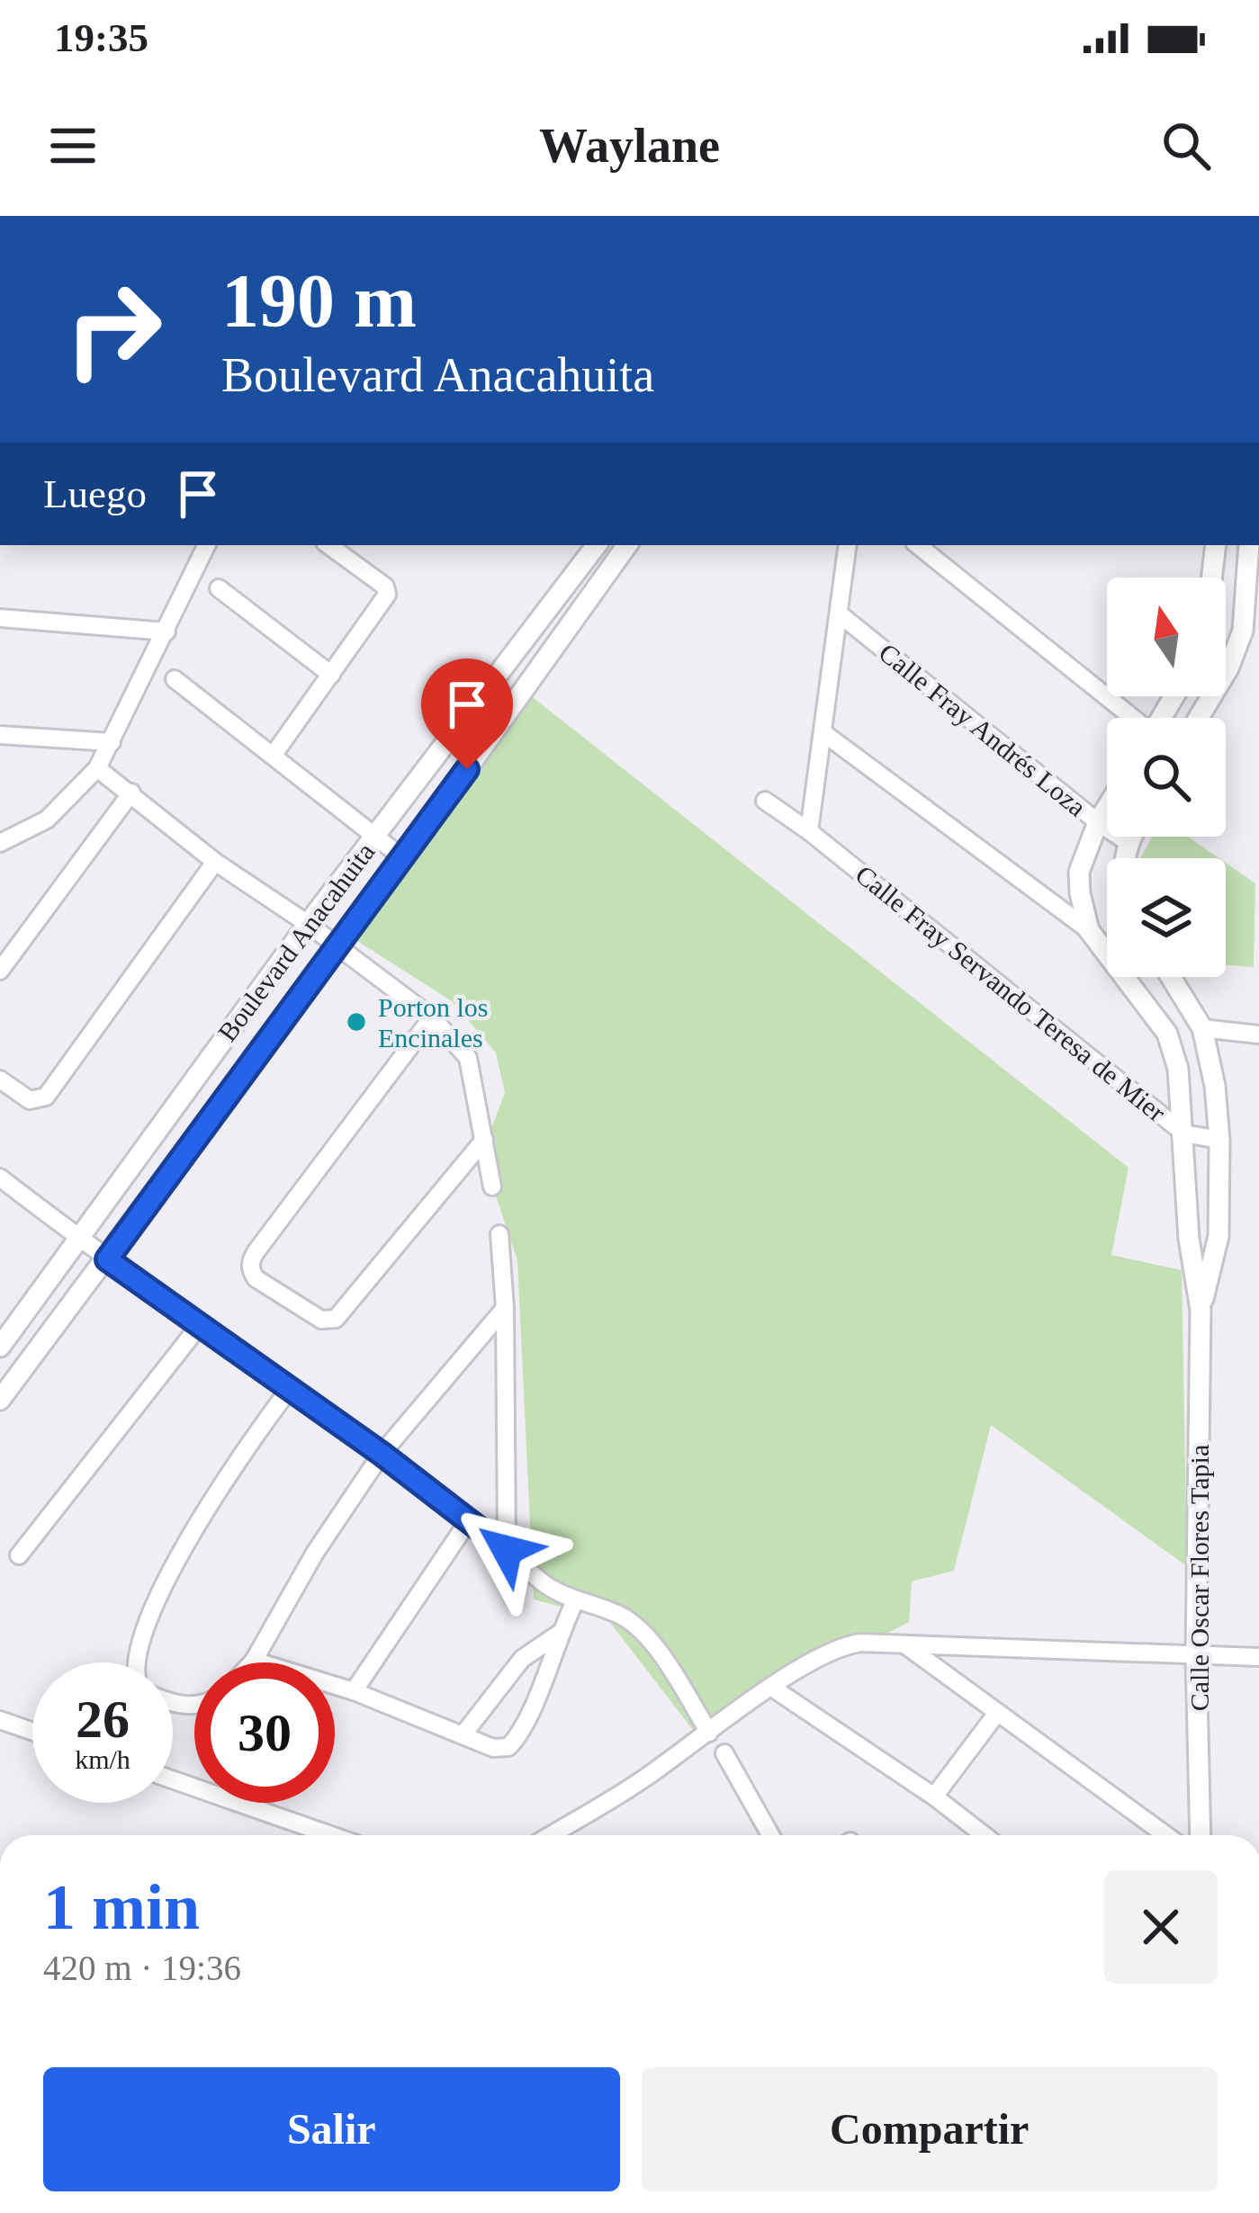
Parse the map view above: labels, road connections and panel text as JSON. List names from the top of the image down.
{
  "streets": {
    "street": [
      "Calle Fray Andrés Loza",
      "Boulevard Anacahuita",
      "Calle Fray Servando Teresa de Mier",
      "Calle Oscar Flores Tapia"
    ]
  },
  "crossings": [
    ["Calle Fray Andrés Loza", "Calle Oscar Flores Tapia"],
    ["Calle Fray Servando Teresa de Mier", "Calle Oscar Flores Tapia"]
  ],
  "places": ["Porton los Encinales"],
  "north": "top",
  "page": {
    "status": "19:35",
    "header": "Waylane",
    "turn": ["190 m", "Boulevard Anacahuita"],
    "then": "Luego",
    "speed": "26 km/h",
    "limit": "30",
    "heading": ["1 min", "420 m · 19:36"],
    "buttons": ["Salir", "Compartir"]
  }
}
